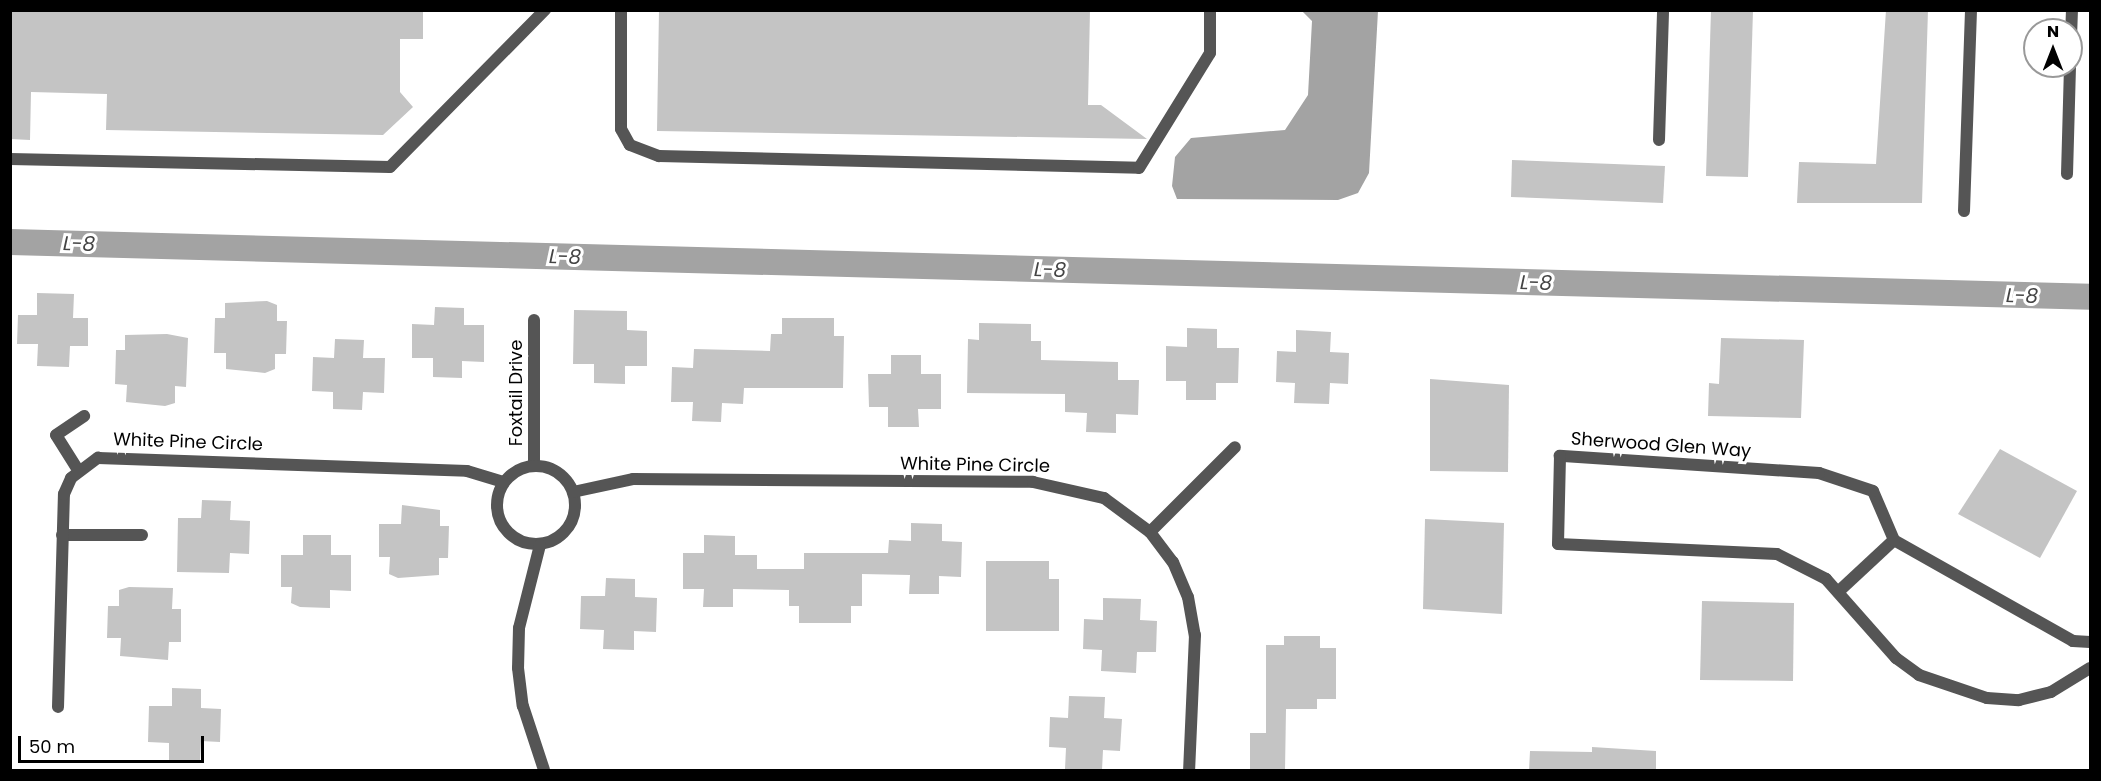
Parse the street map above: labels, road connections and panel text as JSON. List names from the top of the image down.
{
  "streets": {
    "lane": ["Foxtail Drive", "White Pine Circle", "Sherwood Glen Way"]
  },
  "crossings": [
    ["Foxtail Drive", "White Pine Circle"]
  ],
  "water": ["L-8"],
  "scale_bar": "50 m",
  "north": "top"
}
